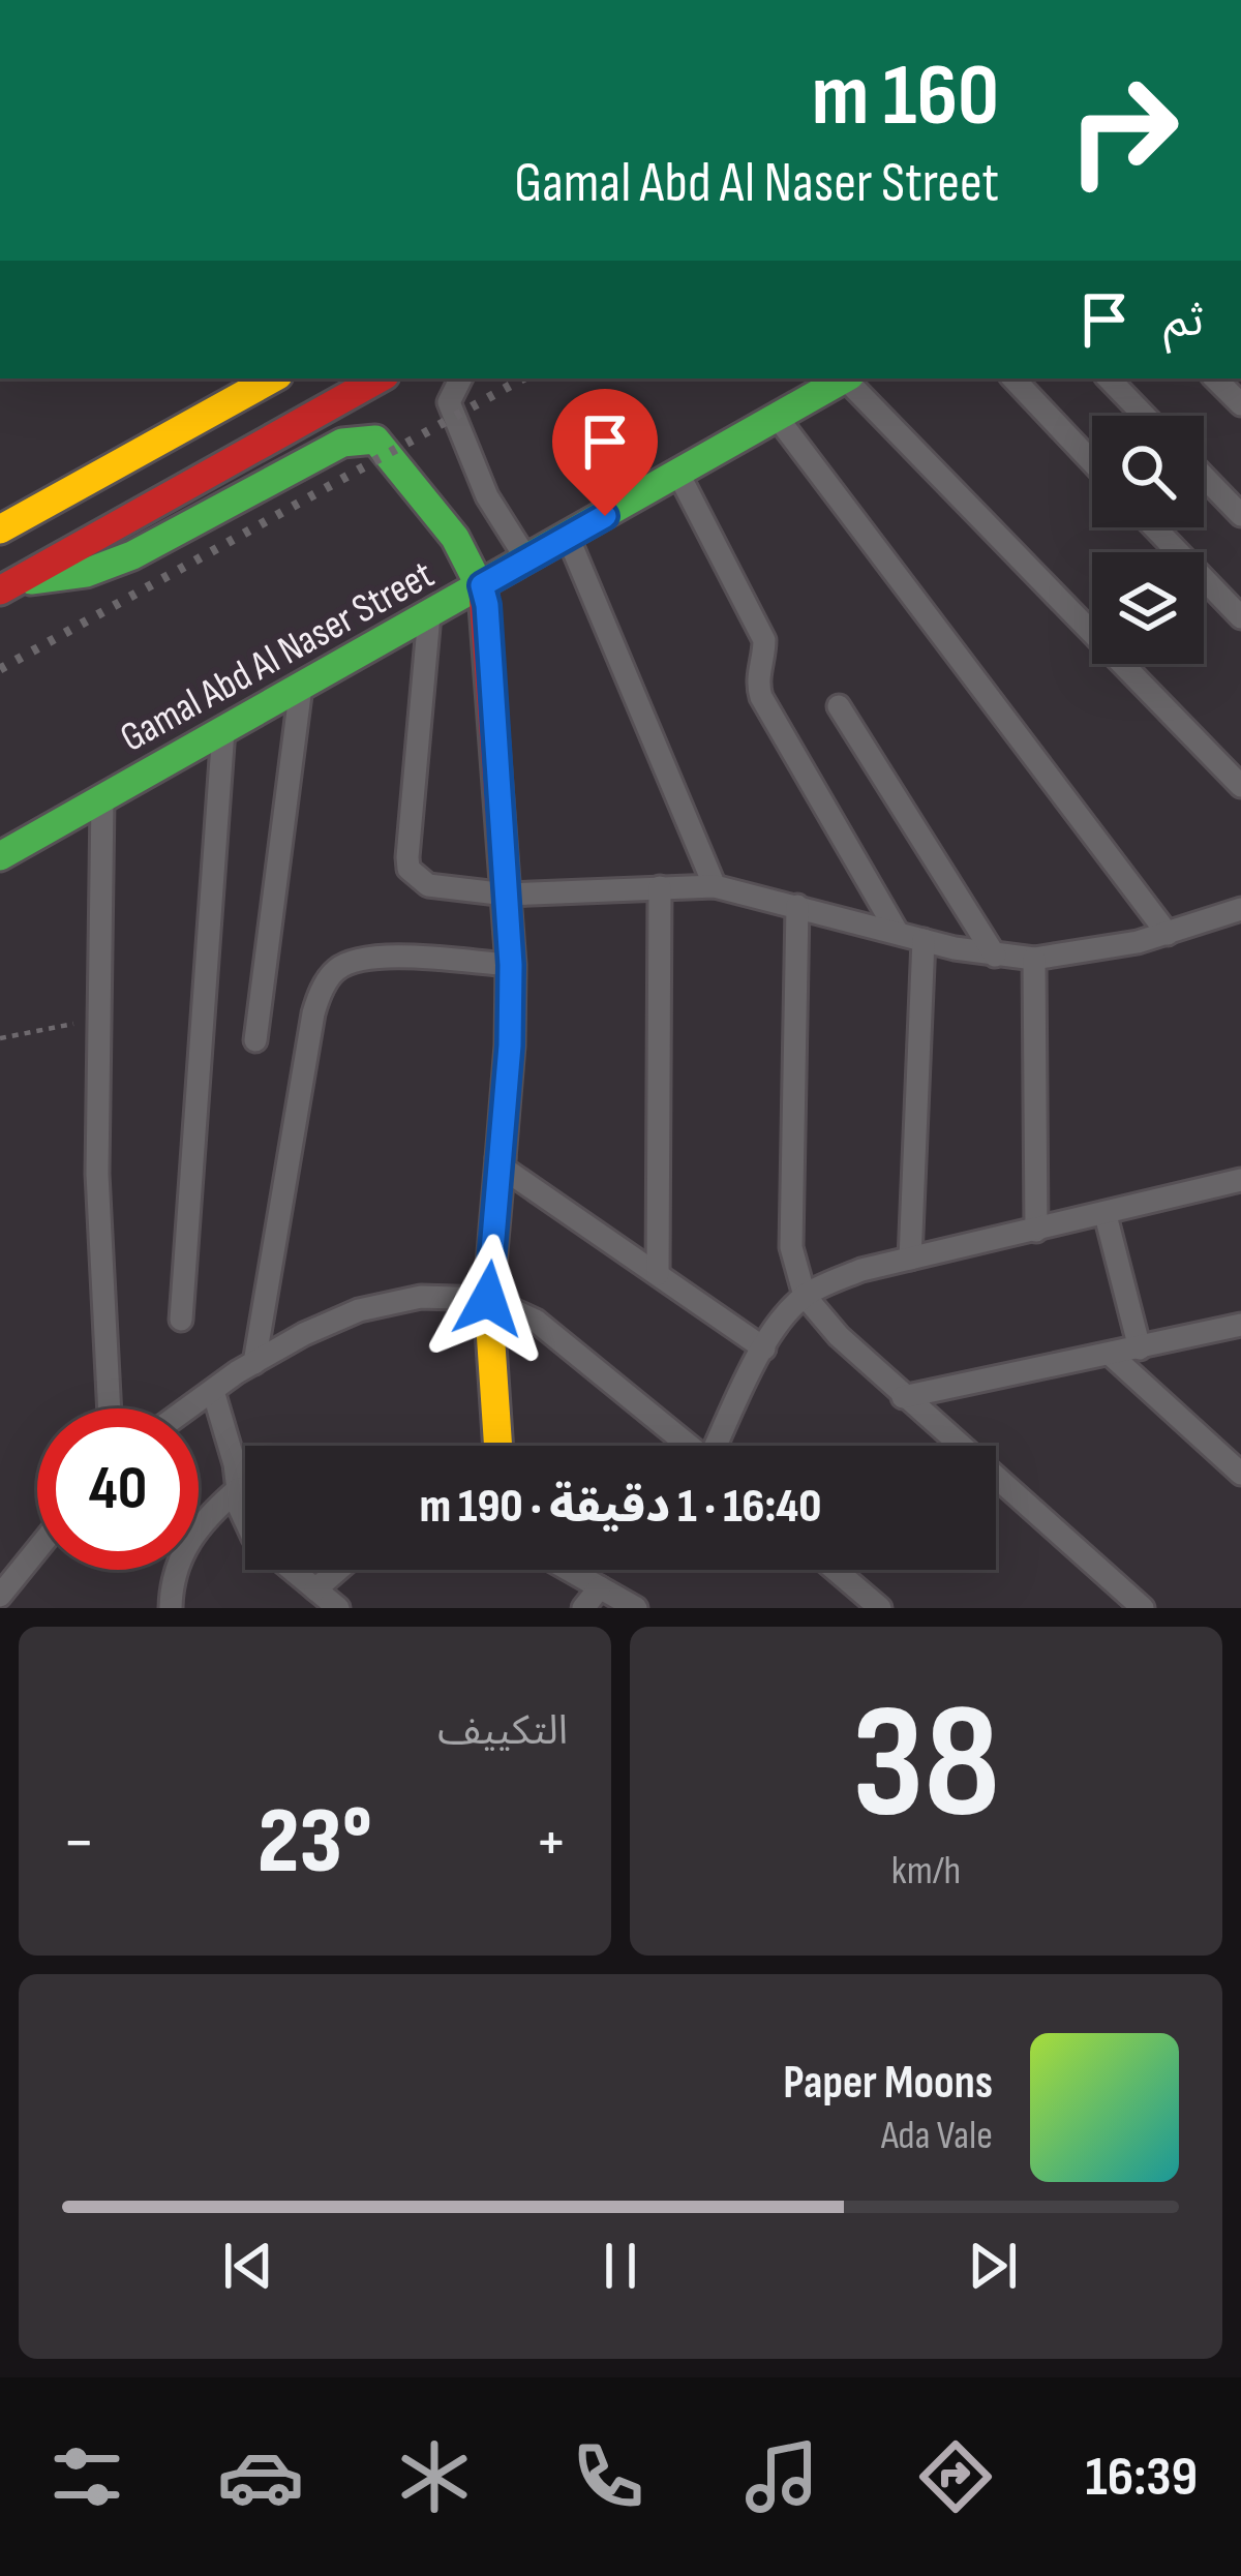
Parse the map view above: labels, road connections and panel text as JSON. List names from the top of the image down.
{
  "streets": {
    "main road": ["Gamal Abd Al Naser Street"]
  },
  "page": {
    "turn": ["160 m", "Gamal Abd Al Naser Street"],
    "then": "ثم",
    "limit": "40",
    "trip": "16:40 · 1 دقيقة · 190 m",
    "tile": [
      ["38", "km/h"],
      "التكييف"
    ],
    "heat": ["−", "23°", "+"],
    "song": ["Paper Moons", "Ada Vale"],
    "tabs": "16:39"
  }
}
